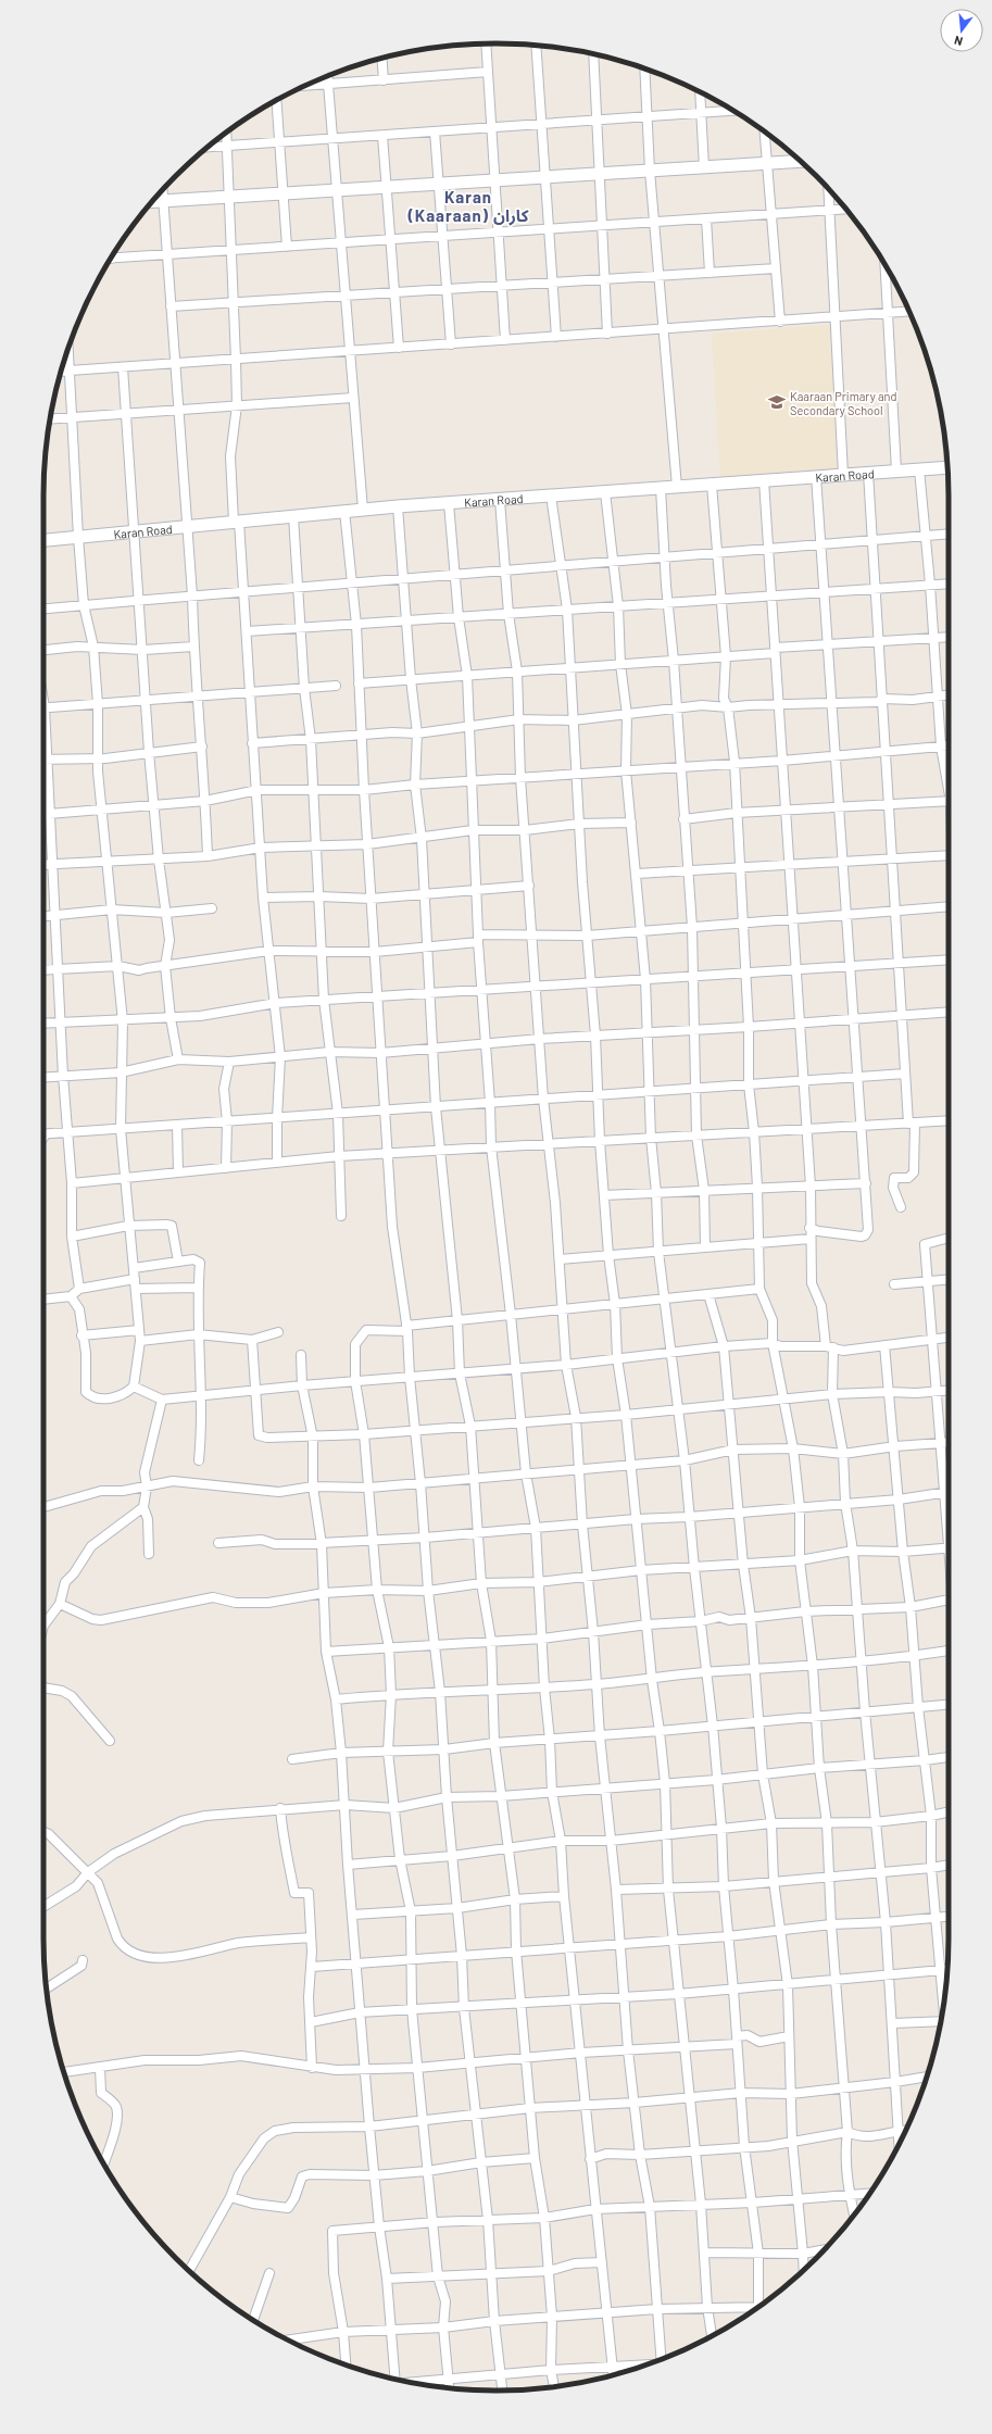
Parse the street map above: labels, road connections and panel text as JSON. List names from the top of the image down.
{
  "streets": {
    "street": ["Karan Road"]
  },
  "districts": ["Karan (Kaaraan) كاران"],
  "places": {
    "school or university": ["Kaaraan Primary and Secondary School"]
  },
  "north": "bottom"
}
